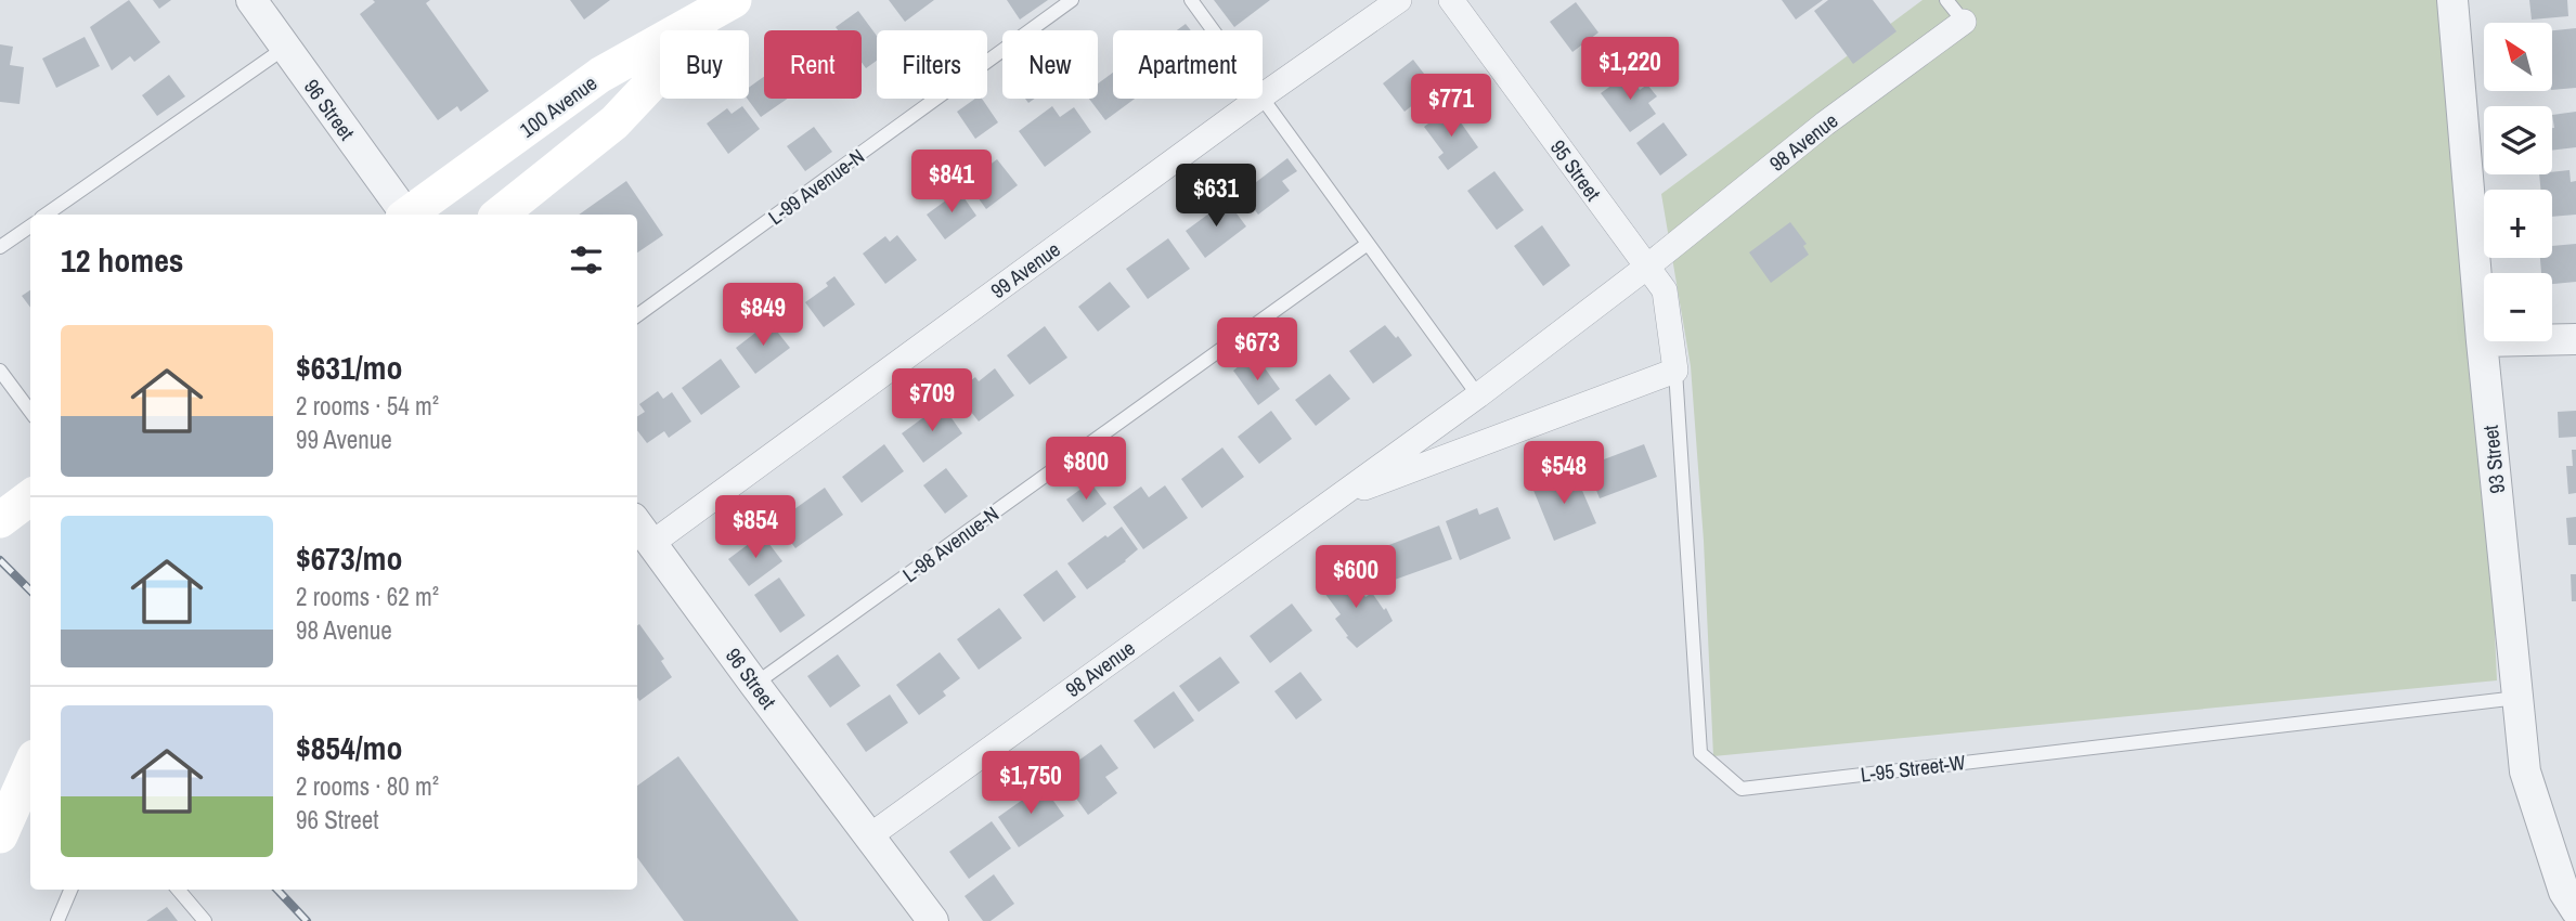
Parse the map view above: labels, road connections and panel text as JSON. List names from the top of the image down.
{
  "streets": {
    "main road": ["100 Avenue"],
    "street": [
      "96 Street",
      "98 Avenue",
      "95 Street",
      "99 Avenue",
      "93 Street"
    ],
    "lane": ["L-99 Avenue-N", "L-98 Avenue-N", "L-95 Street-W"]
  },
  "crossings": [
    ["96 Street", "98 Avenue"],
    ["96 Street", "99 Avenue"],
    ["96 Street", "L-98 Avenue-N"],
    ["98 Avenue", "95 Street"],
    ["98 Avenue", "L-95 Street-W"],
    ["93 Street", "L-95 Street-W"]
  ],
  "north": "top left",
  "page": {
    "map_buttons": ["+", "−"],
    "chip": [
      "Buy",
      "Rent",
      "Filters",
      "New",
      "Apartment"
    ],
    "price": [
      "$1,220",
      "$771",
      "$841",
      "$631",
      "$849",
      "$673",
      "$709",
      "$800",
      "$548",
      "$854",
      "$600",
      "$1,750"
    ],
    "heading": "12 homes",
    "list": [
      {
        "name": "$631/mo",
        "note": "2 rooms · 54 m² · 99 Avenue"
      },
      {
        "name": "$673/mo",
        "note": "2 rooms · 62 m² · 98 Avenue"
      },
      {
        "name": "$854/mo",
        "note": "2 rooms · 80 m² · 96 Street"
      }
    ]
  }
}
